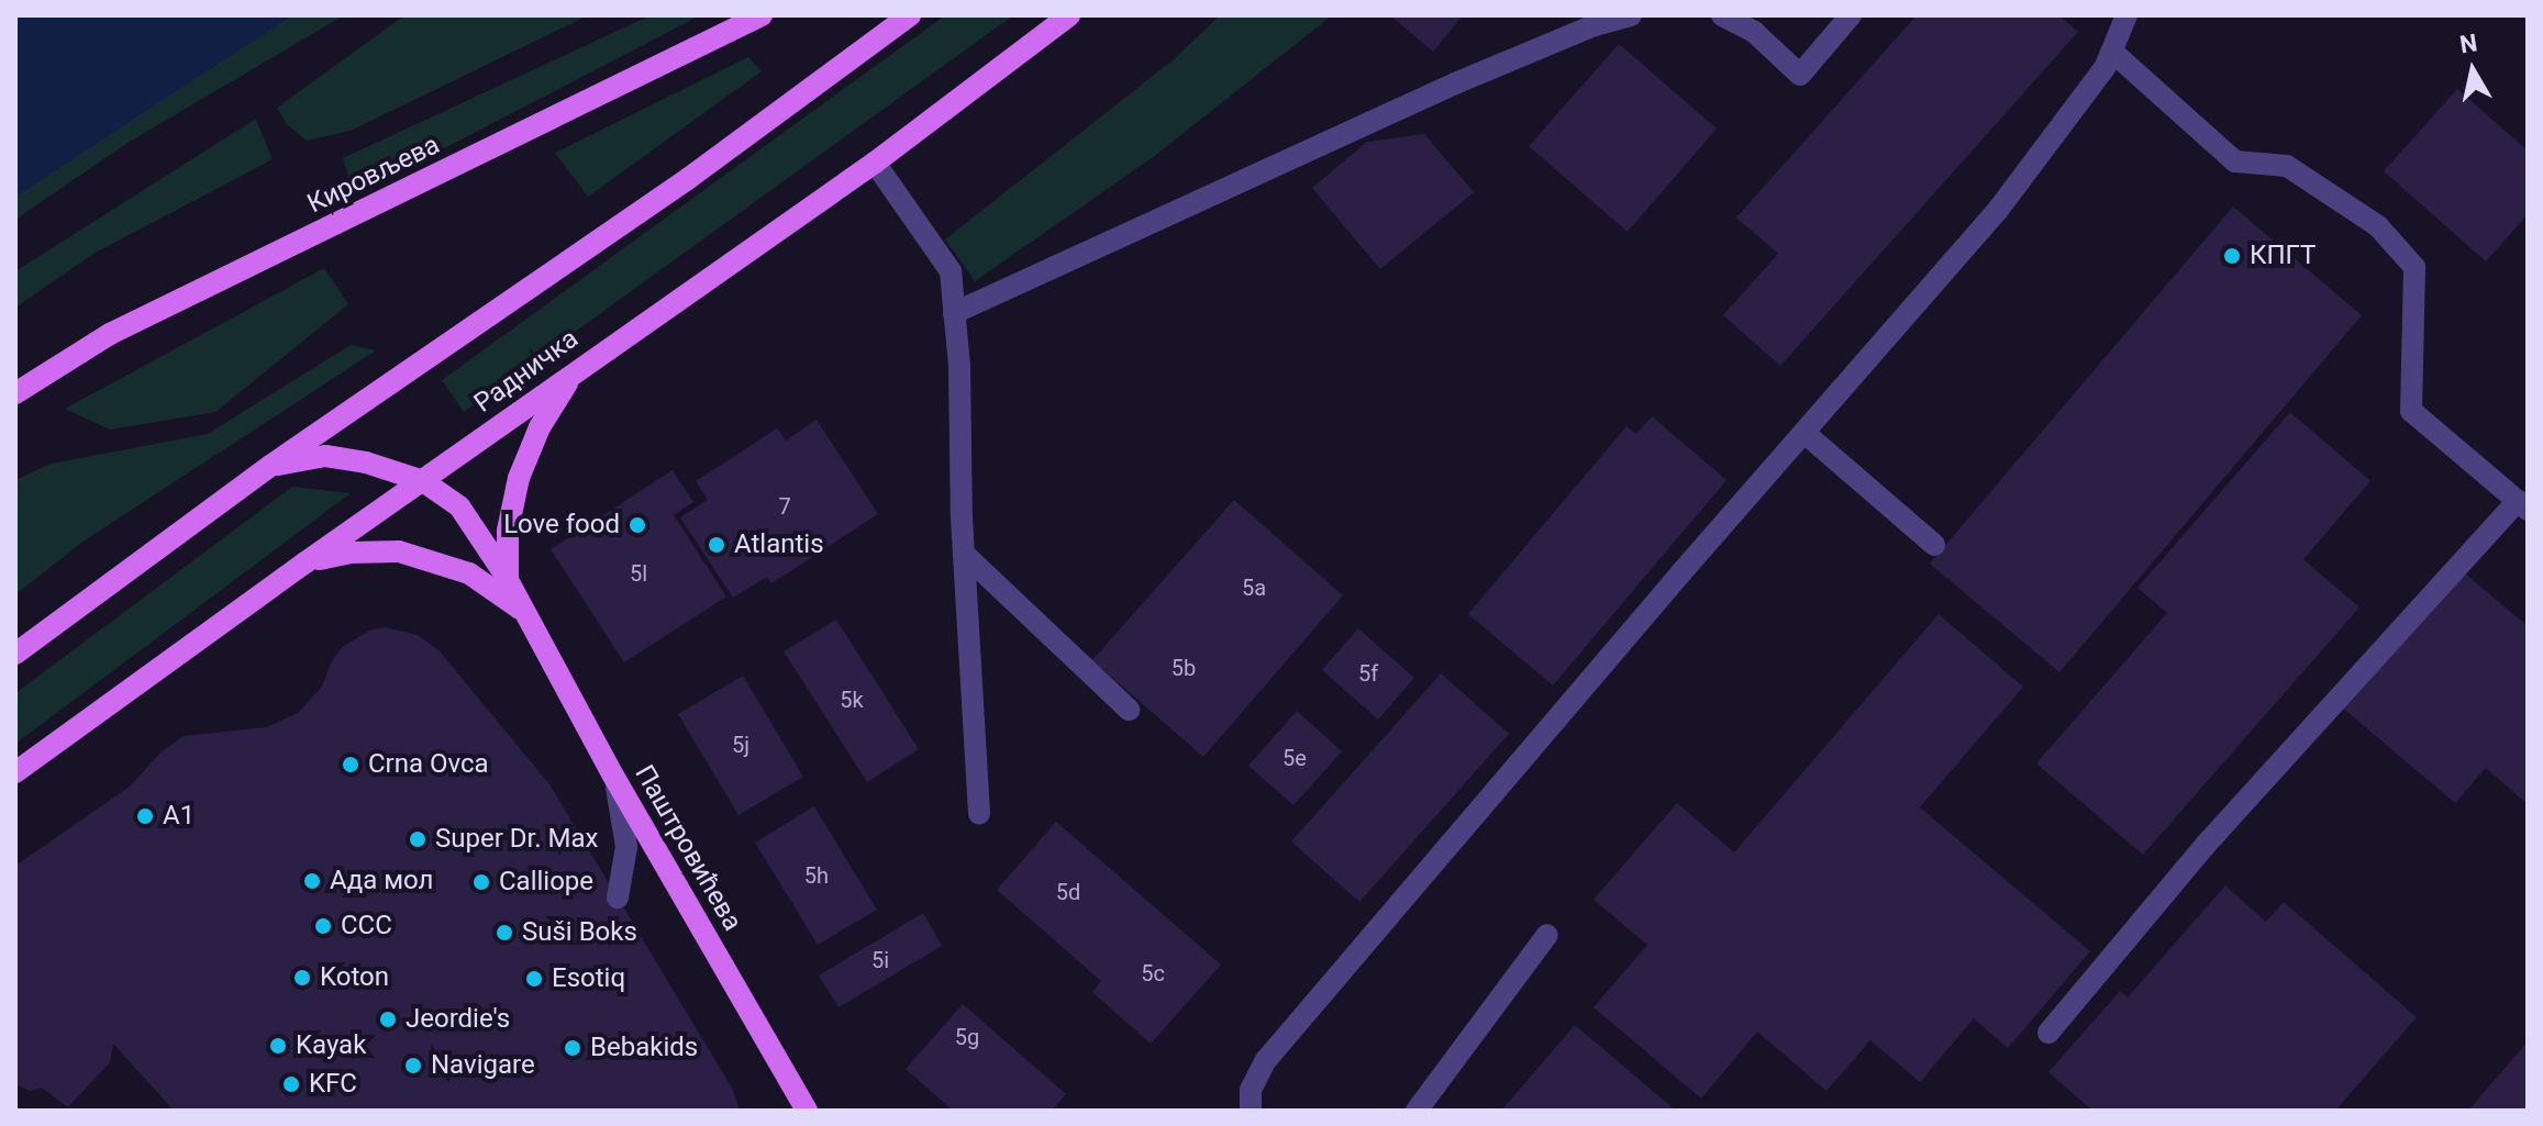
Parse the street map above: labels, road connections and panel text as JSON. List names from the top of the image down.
{
  "streets": {
    "main road": ["Кировљева", "Радничка", "Паштровићева"]
  },
  "crossings": [
    ["Радничка", "Паштровићева"]
  ],
  "places": [
    "КПГТ",
    "Love food",
    "Atlantis",
    "Crna Ovca",
    "A1",
    "Super Dr. Max",
    "Ада мол",
    "Calliope",
    "CCC",
    "Suši Boks",
    "Koton",
    "Esotiq",
    "Jeordie's",
    "Kayak",
    "Bebakids",
    "Navigare",
    "KFC"
  ],
  "house_numbers": [
    "7",
    "5l",
    "5a",
    "5b",
    "5f",
    "5k",
    "5j",
    "5e",
    "5h",
    "5d",
    "5i",
    "5c",
    "5g"
  ],
  "north": "top"
}
